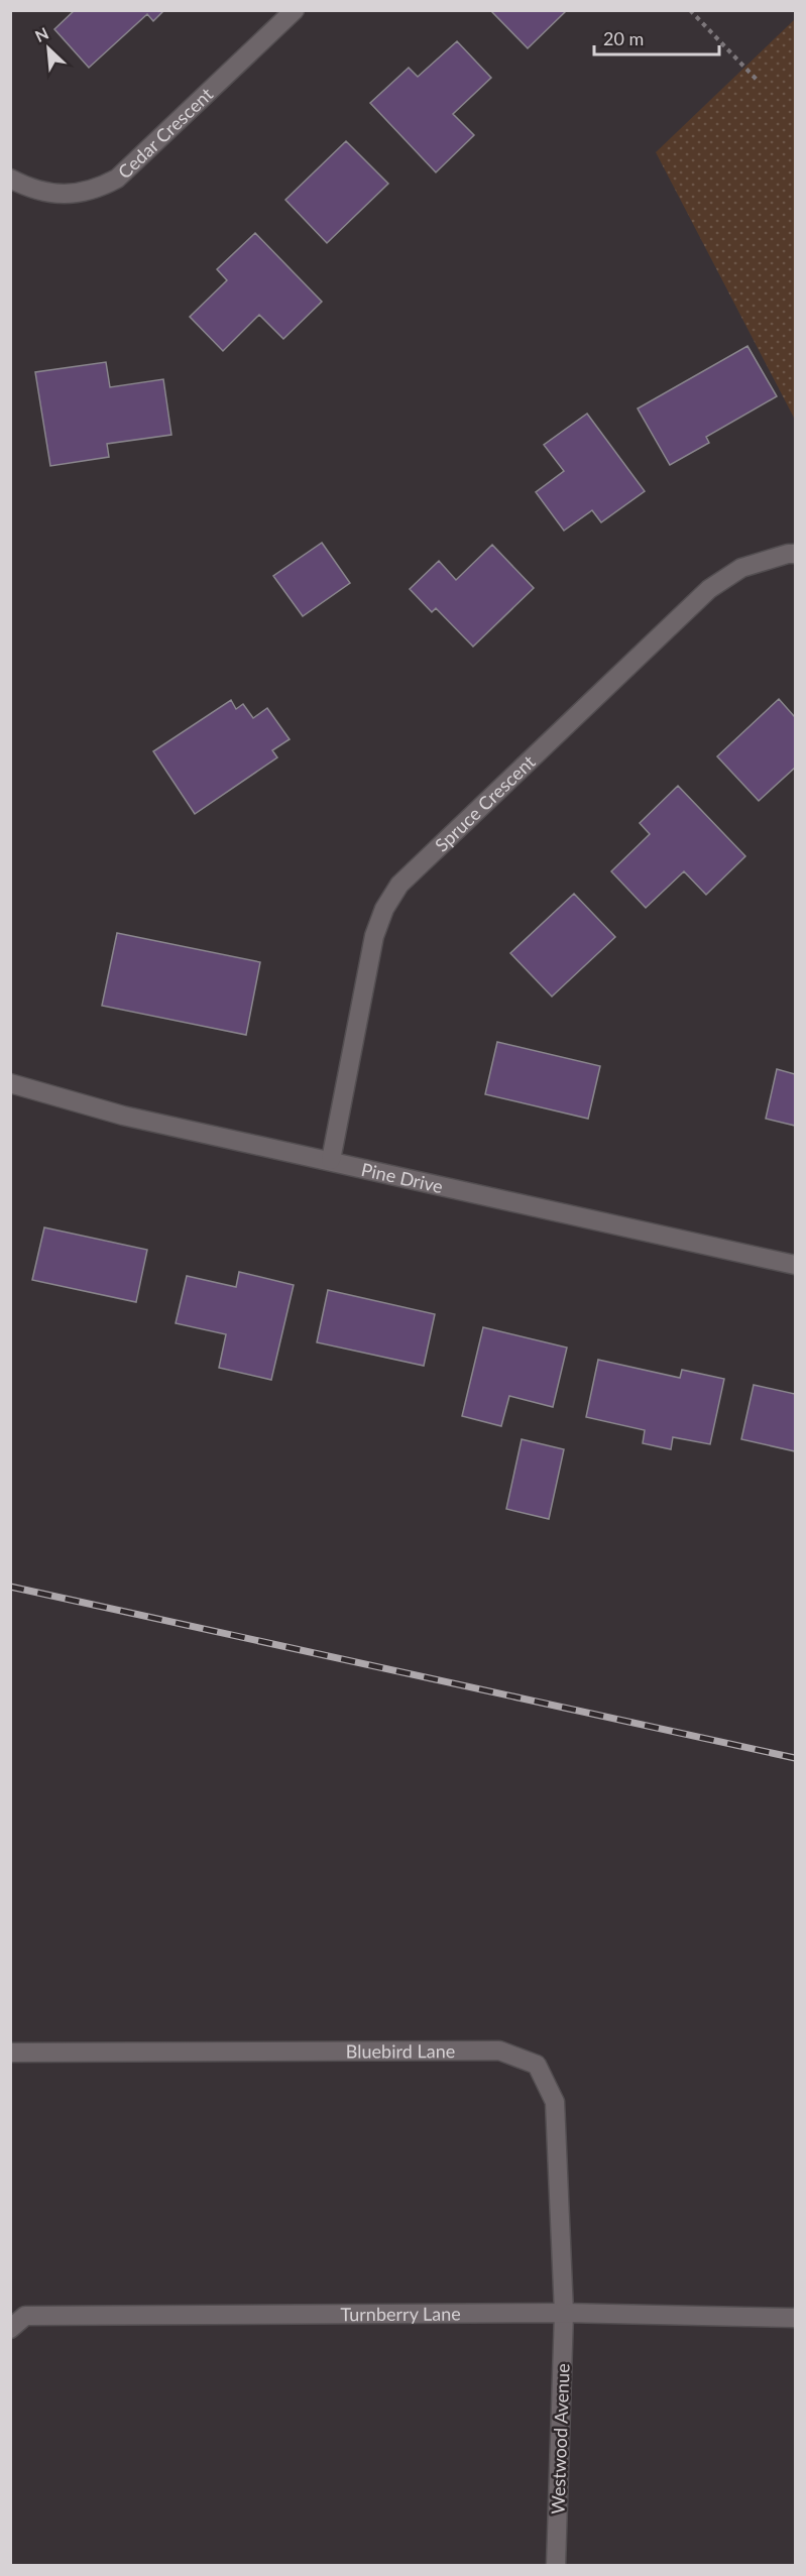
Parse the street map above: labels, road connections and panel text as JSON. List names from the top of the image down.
{
  "streets": {
    "street": [
      "Cedar Crescent",
      "Spruce Crescent",
      "Pine Drive",
      "Bluebird Lane",
      "Turnberry Lane",
      "Westwood Avenue"
    ]
  },
  "crossings": [
    ["Spruce Crescent", "Pine Drive"],
    ["Bluebird Lane", "Turnberry Lane"],
    ["Bluebird Lane", "Westwood Avenue"],
    ["Turnberry Lane", "Westwood Avenue"]
  ],
  "scale_bar": "20 m",
  "north": "top left"
}
